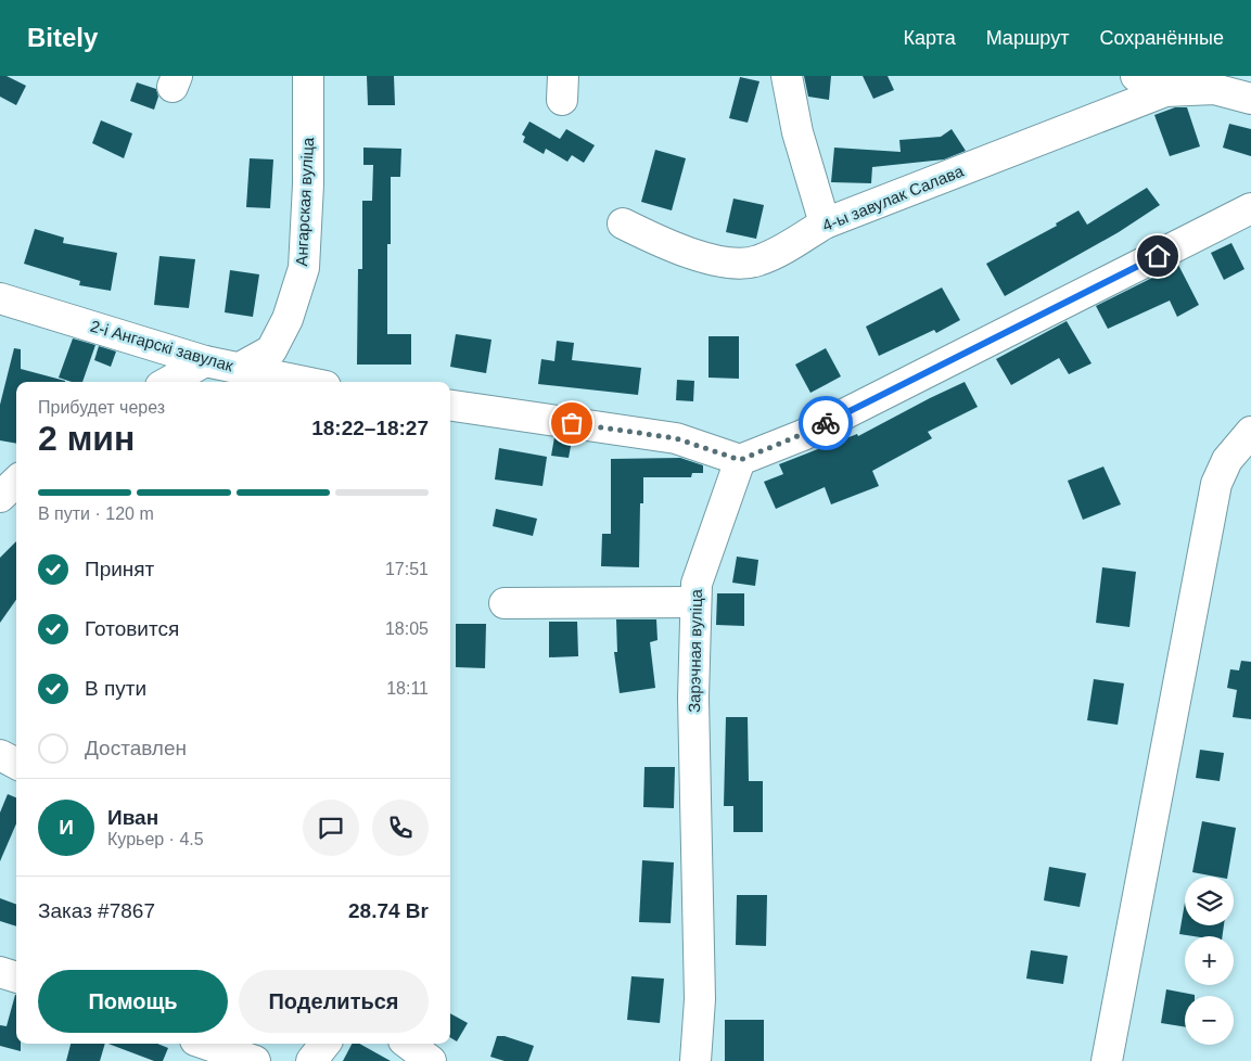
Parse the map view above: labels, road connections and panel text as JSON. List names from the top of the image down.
{
  "streets": {
    "street": [
      "4-ы завулак Салава",
      "Ангарская вуліца",
      "2-і Ангарскі завулак",
      "Зарэчная вуліца"
    ]
  },
  "crossings": [
    ["Ангарская вуліца", "2-і Ангарскі завулак"]
  ],
  "page": {
    "header": "Bitely",
    "nav": ["Карта", "Маршрут", "Сохранённые"],
    "heading": ["2 мин", "Прибудет через", "18:22–18:27"],
    "panel": [
      "Иван",
      "Курьер · 4.5",
      "Заказ #7867",
      "28.74 Br"
    ],
    "bar": "В пути · 120 m",
    "list": [
      ["Принят", "17:51"],
      ["Готовится", "18:05"],
      ["В пути", "18:11"],
      "Доставлен"
    ],
    "round": "И",
    "map_buttons": ["+", "−"],
    "buttons": ["Помощь", "Поделиться"]
  }
}
